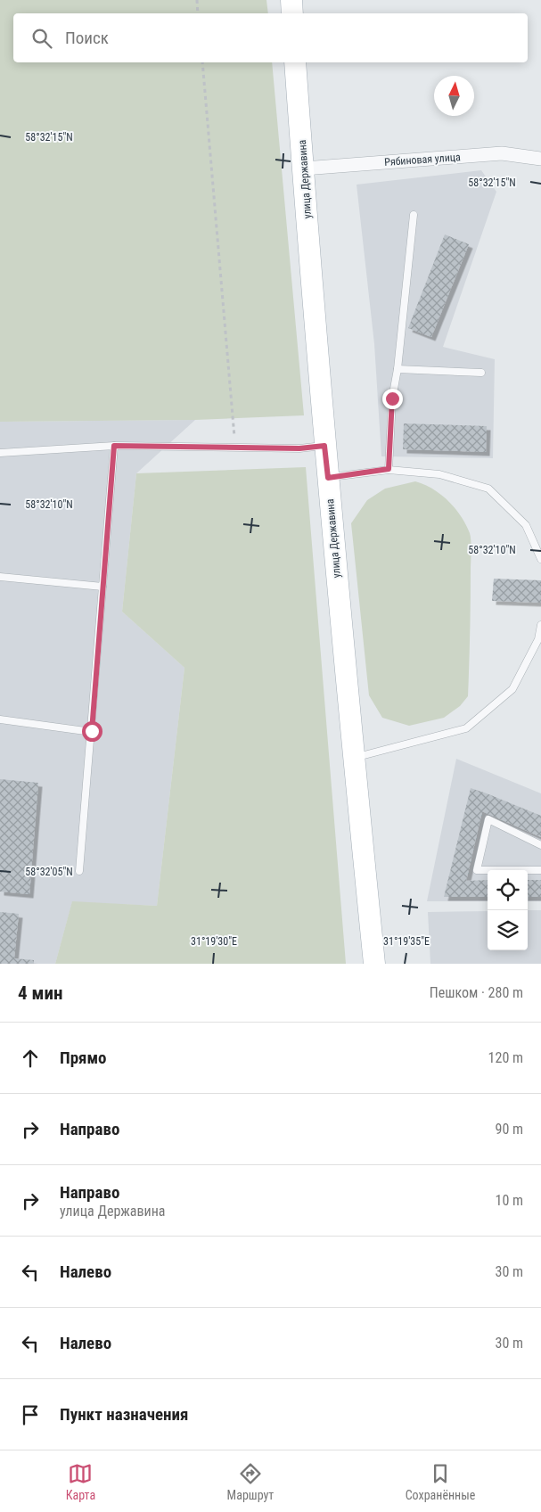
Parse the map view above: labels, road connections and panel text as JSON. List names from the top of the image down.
{
  "streets": {
    "main road": ["улица Державина"],
    "street": ["Рябиновая улица"]
  },
  "crossings": [
    ["Рябиновая улица", "улица Державина"]
  ],
  "north": "top",
  "page": {
    "search": "Поиск",
    "heading": ["4 мин", "Пешком · 280 m"],
    "list": [
      ["Прямо", "120 m"],
      ["Направо", "90 m"],
      ["Направо", "улица Державина", "10 m"],
      ["Налево", "30 m"],
      ["Налево", "30 m"],
      "Пункт назначения"
    ],
    "nav": ["Карта", "Маршрут", "Сохранённые"]
  },
  "coordinates": [
    "58°32'15\"N",
    "58°32'10\"N",
    "58°32'05\"N",
    "31°19'30\"E",
    "31°19'35\"E"
  ]
}
